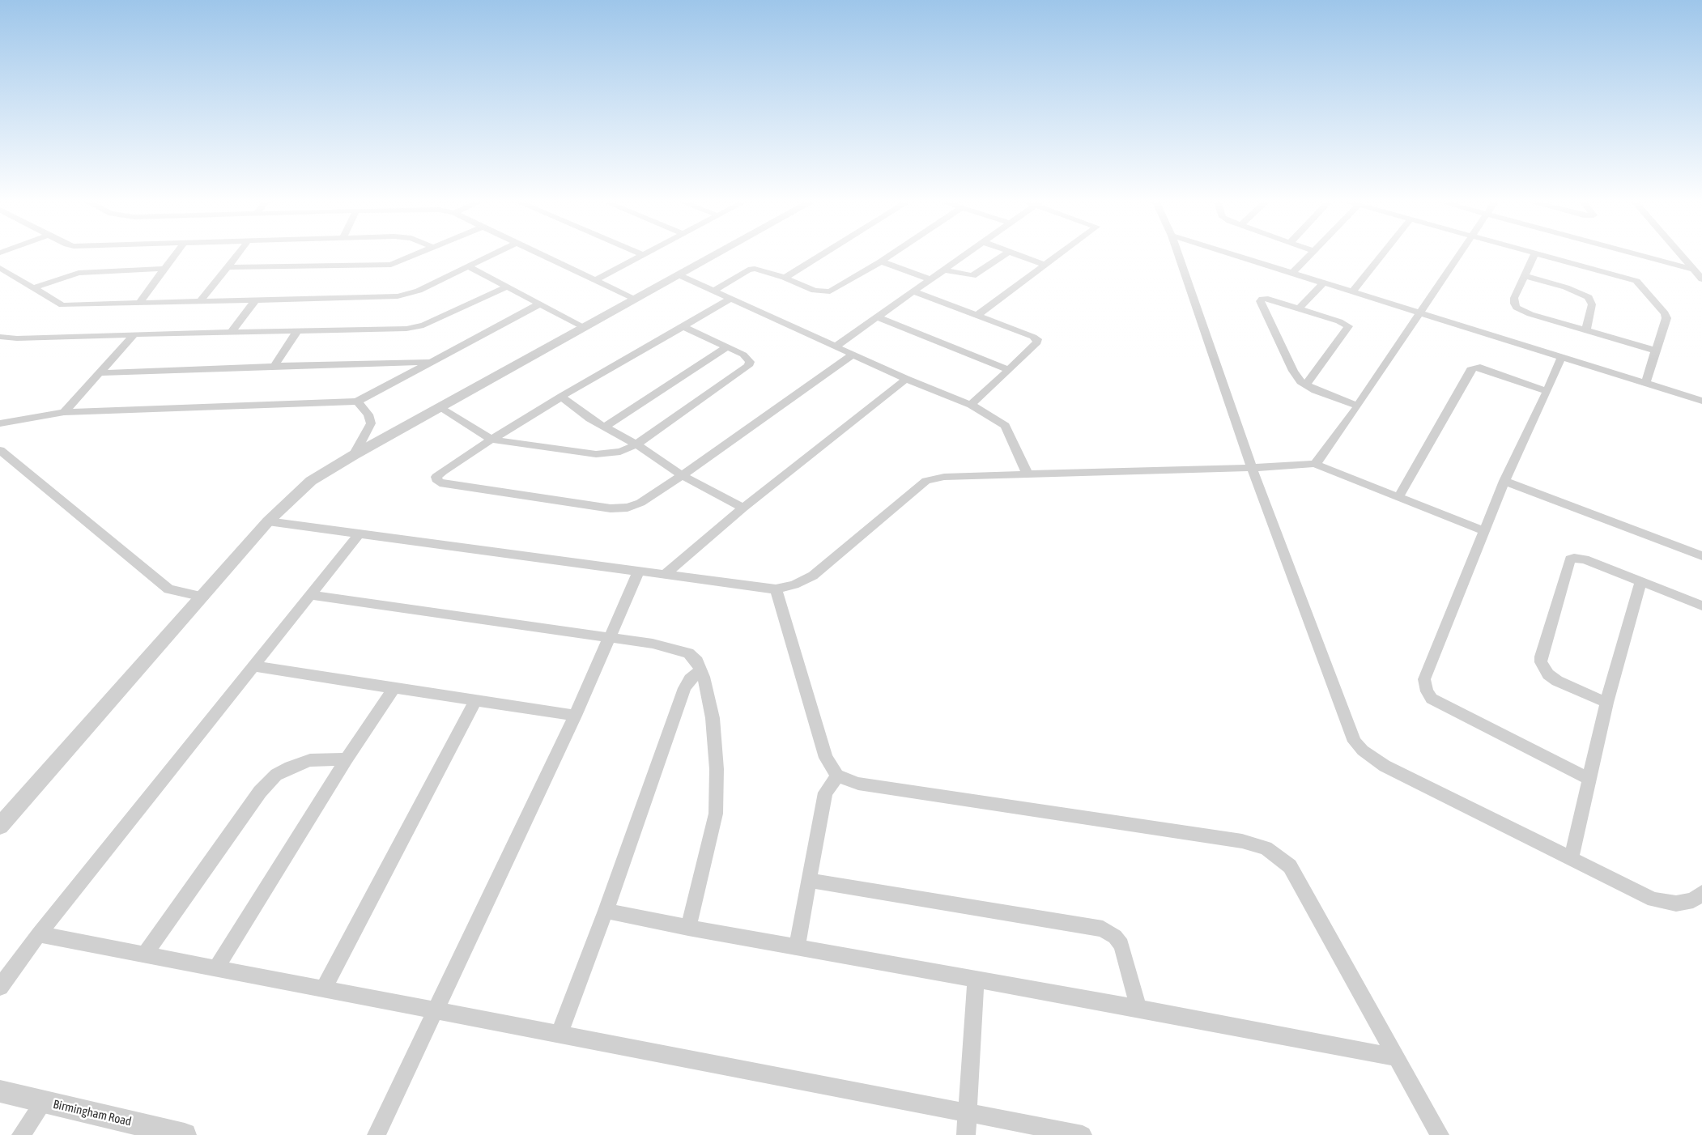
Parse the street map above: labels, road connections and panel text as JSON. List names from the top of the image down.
{
  "streets": {
    "street": ["Birmingham Road"]
  }
}
